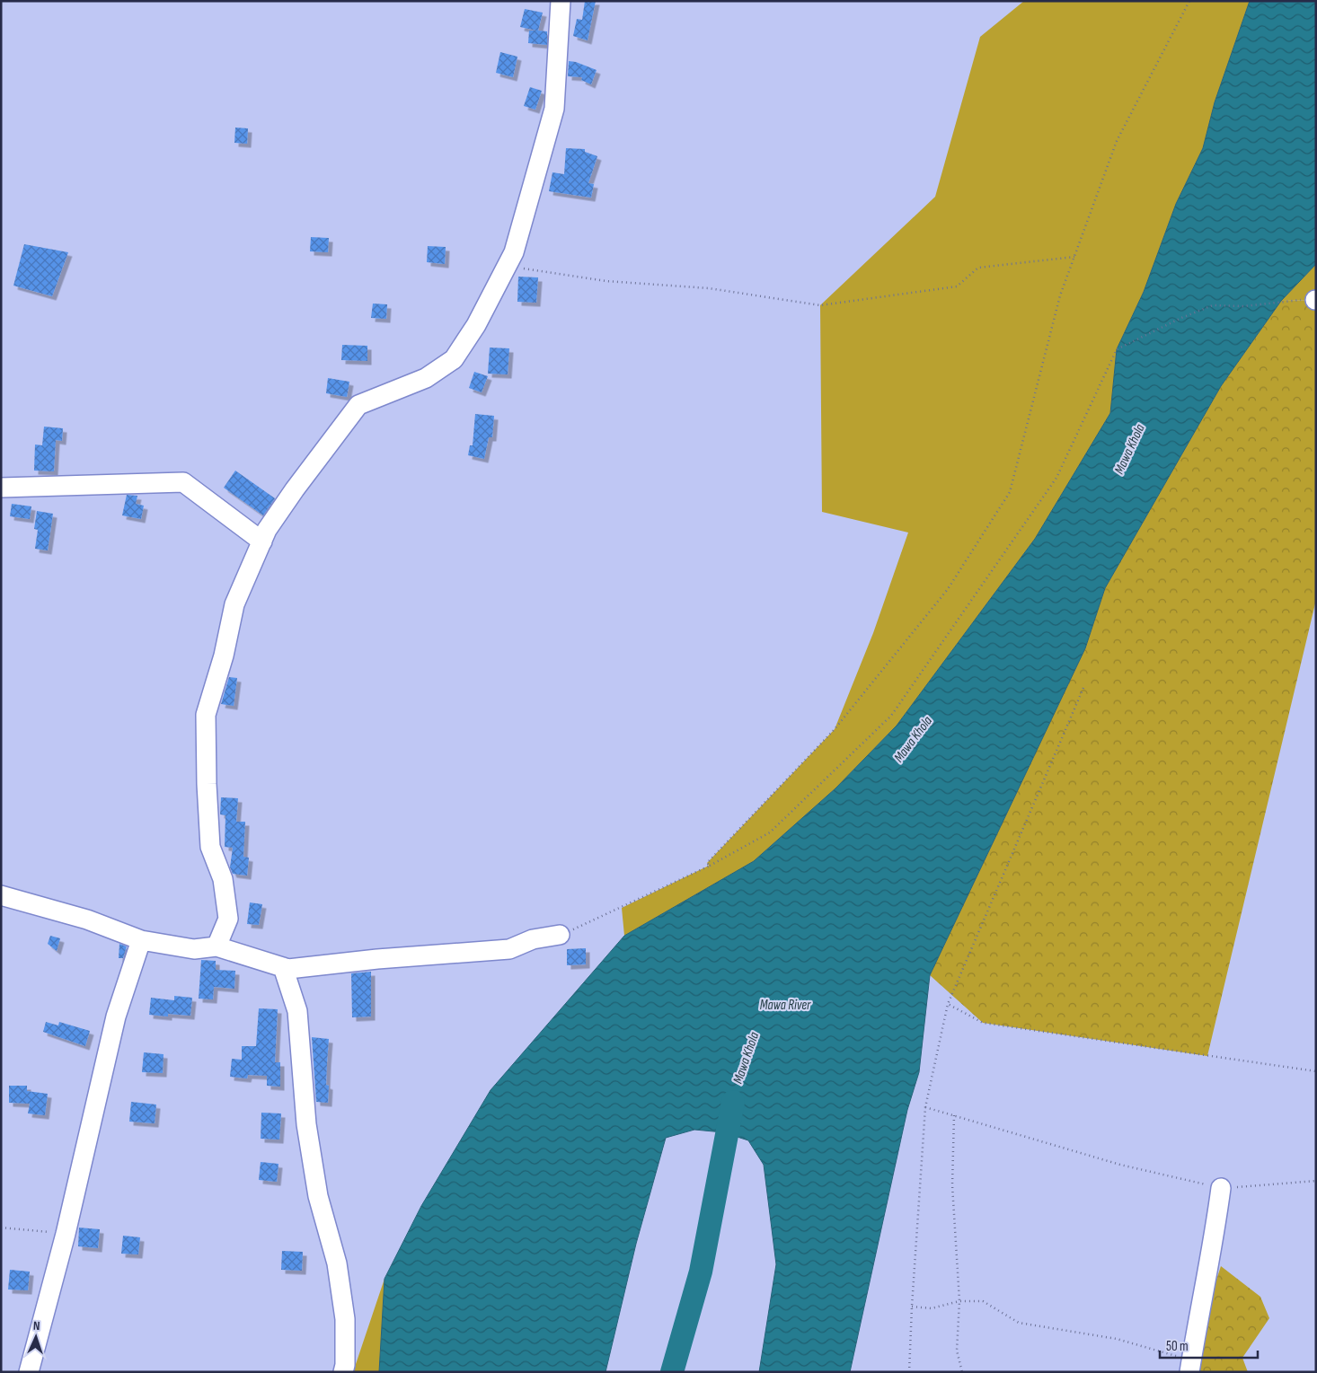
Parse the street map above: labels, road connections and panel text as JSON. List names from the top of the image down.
{
  "water": ["Mawa Khola", "Mawa River"],
  "scale_bar": "50 m",
  "north": "top"
}
